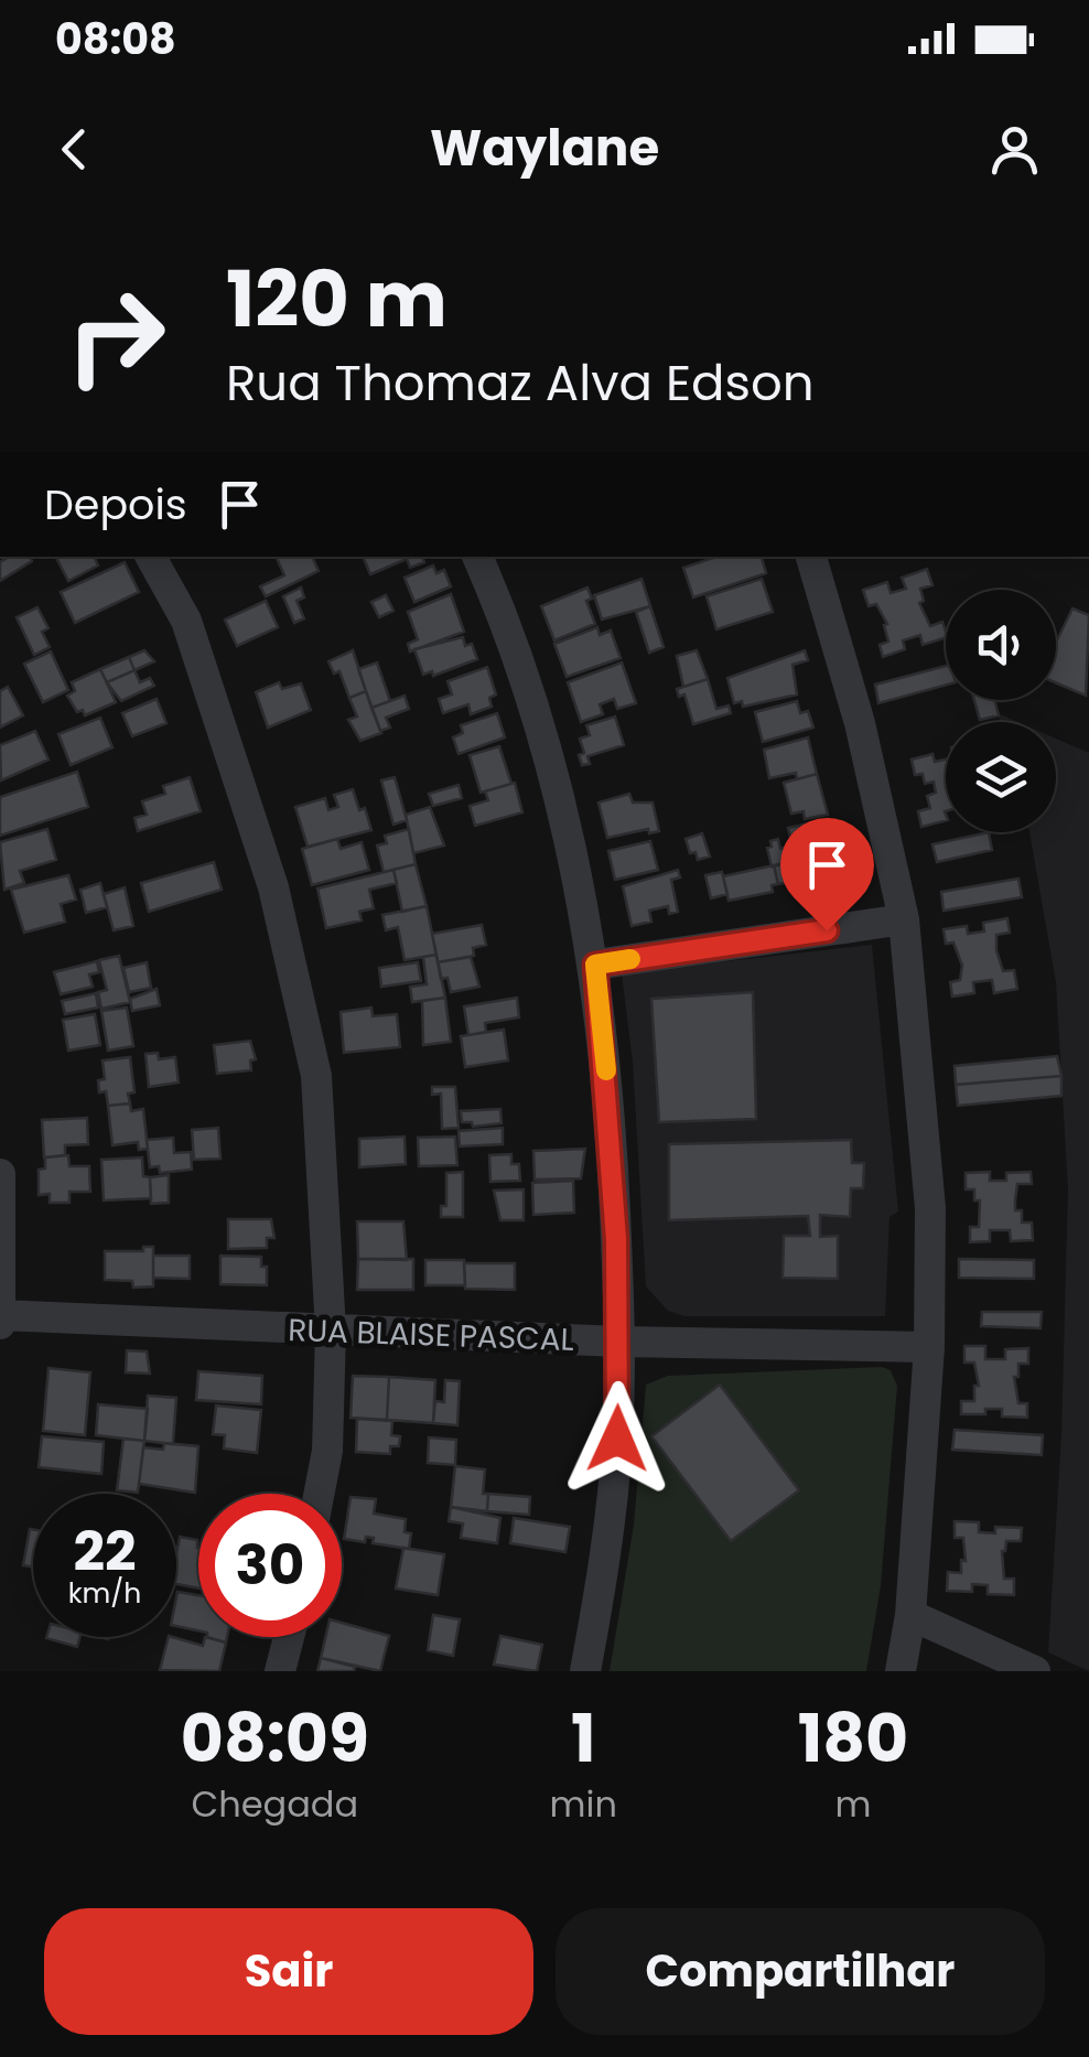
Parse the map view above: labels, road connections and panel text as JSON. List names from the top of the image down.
{
  "streets": {
    "street": ["RUA BLAISE PASCAL"]
  },
  "page": {
    "status": "08:08",
    "header": "Waylane",
    "turn": ["120 m", "Rua Thomaz Alva Edson"],
    "then": "Depois",
    "speed": "22 km/h",
    "limit": "30",
    "eta": [
      "08:09",
      "Chegada",
      "1",
      "min",
      "180",
      "m"
    ],
    "buttons": ["Sair", "Compartilhar"]
  }
}
